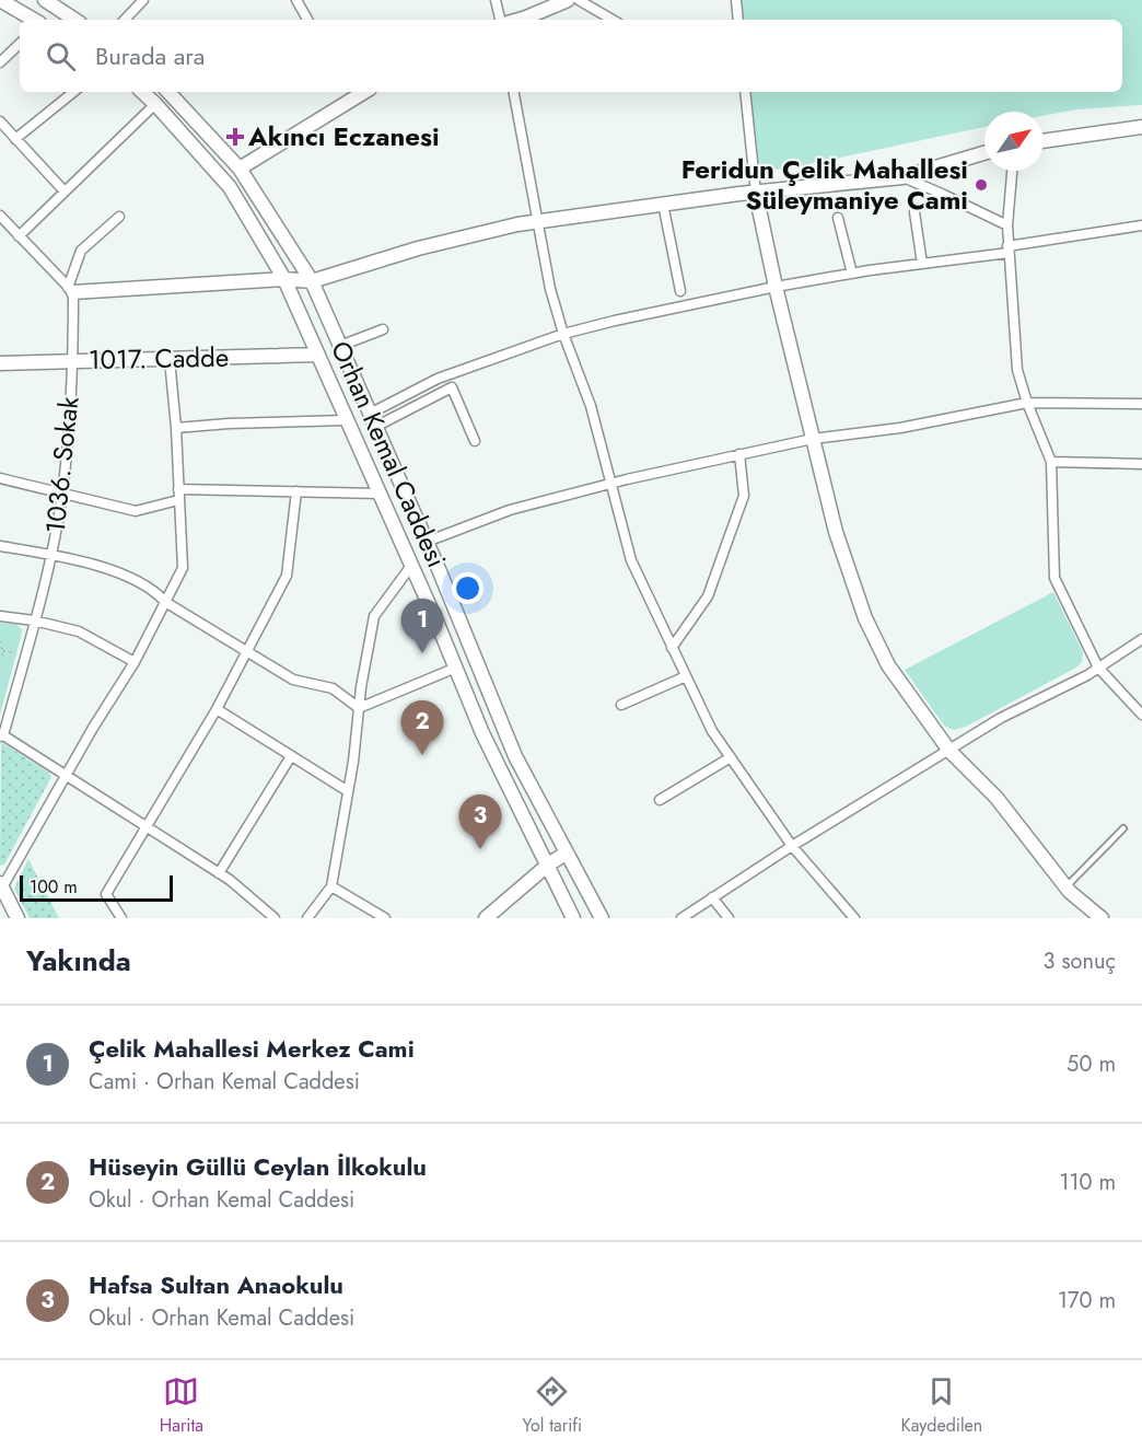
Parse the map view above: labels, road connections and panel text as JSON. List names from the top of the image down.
{
  "streets": {
    "street": ["1017. Cadde", "Orhan Kemal Caddesi", "1036. Sokak"]
  },
  "crossings": [
    ["1017. Cadde", "Orhan Kemal Caddesi"],
    ["1017. Cadde", "1036. Sokak"]
  ],
  "places": {
    "health": ["Akıncı Eczanesi"],
    "other": ["Feridun Çelik Mahallesi Süleymaniye Cami"]
  },
  "scale_bar": "100 m",
  "north": "top right",
  "page": {
    "search": "Burada ara",
    "pins": ["1", "2", "3"],
    "scale": "100 m",
    "heading": ["Yakında", "3 sonuç"],
    "list": [
      {
        "mark": "1",
        "name": "Çelik Mahallesi Merkez Cami",
        "note": "Cami · Orhan Kemal Caddesi",
        "value": "50 m"
      },
      {
        "mark": "2",
        "name": "Hüseyin Güllü Ceylan İlkokulu",
        "note": "Okul · Orhan Kemal Caddesi",
        "value": "110 m"
      },
      {
        "mark": "3",
        "name": "Hafsa Sultan Anaokulu",
        "note": "Okul · Orhan Kemal Caddesi",
        "value": "170 m"
      }
    ],
    "nav": ["Harita", "Yol tarifi", "Kaydedilen"]
  }
}
